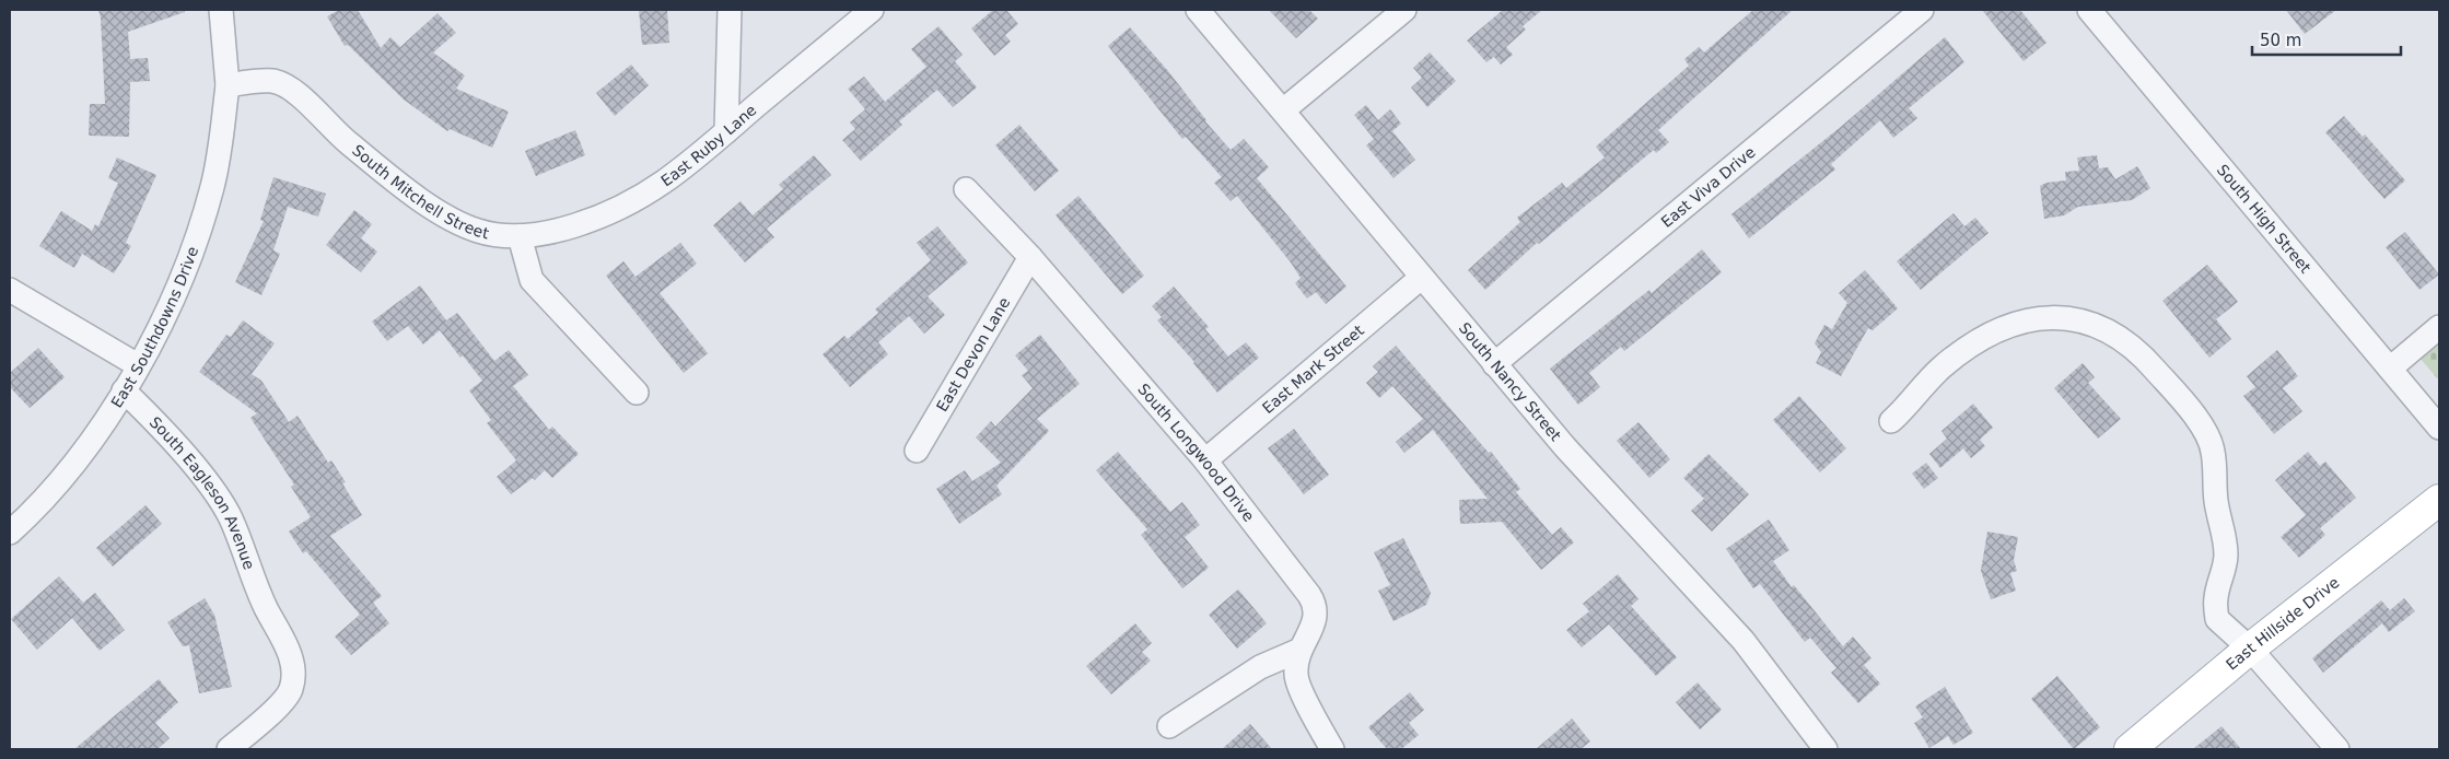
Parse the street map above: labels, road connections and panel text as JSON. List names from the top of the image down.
{
  "streets": {
    "main road": ["East Hillside Drive"],
    "street": [
      "East Ruby Lane",
      "East Viva Drive",
      "South Mitchell Street",
      "South High Street",
      "East Southdowns Drive",
      "East Devon Lane",
      "East Mark Street",
      "South Nancy Street",
      "South Longwood Drive",
      "South Eagleson Avenue"
    ]
  },
  "crossings": [
    ["East Ruby Lane", "South Mitchell Street"],
    ["East Viva Drive", "South Nancy Street"],
    ["South Mitchell Street", "East Southdowns Drive"],
    ["East Southdowns Drive", "South Eagleson Avenue"],
    ["East Devon Lane", "South Longwood Drive"],
    ["East Mark Street", "South Nancy Street"],
    ["East Mark Street", "South Longwood Drive"]
  ],
  "scale_bar": "50 m"
}
